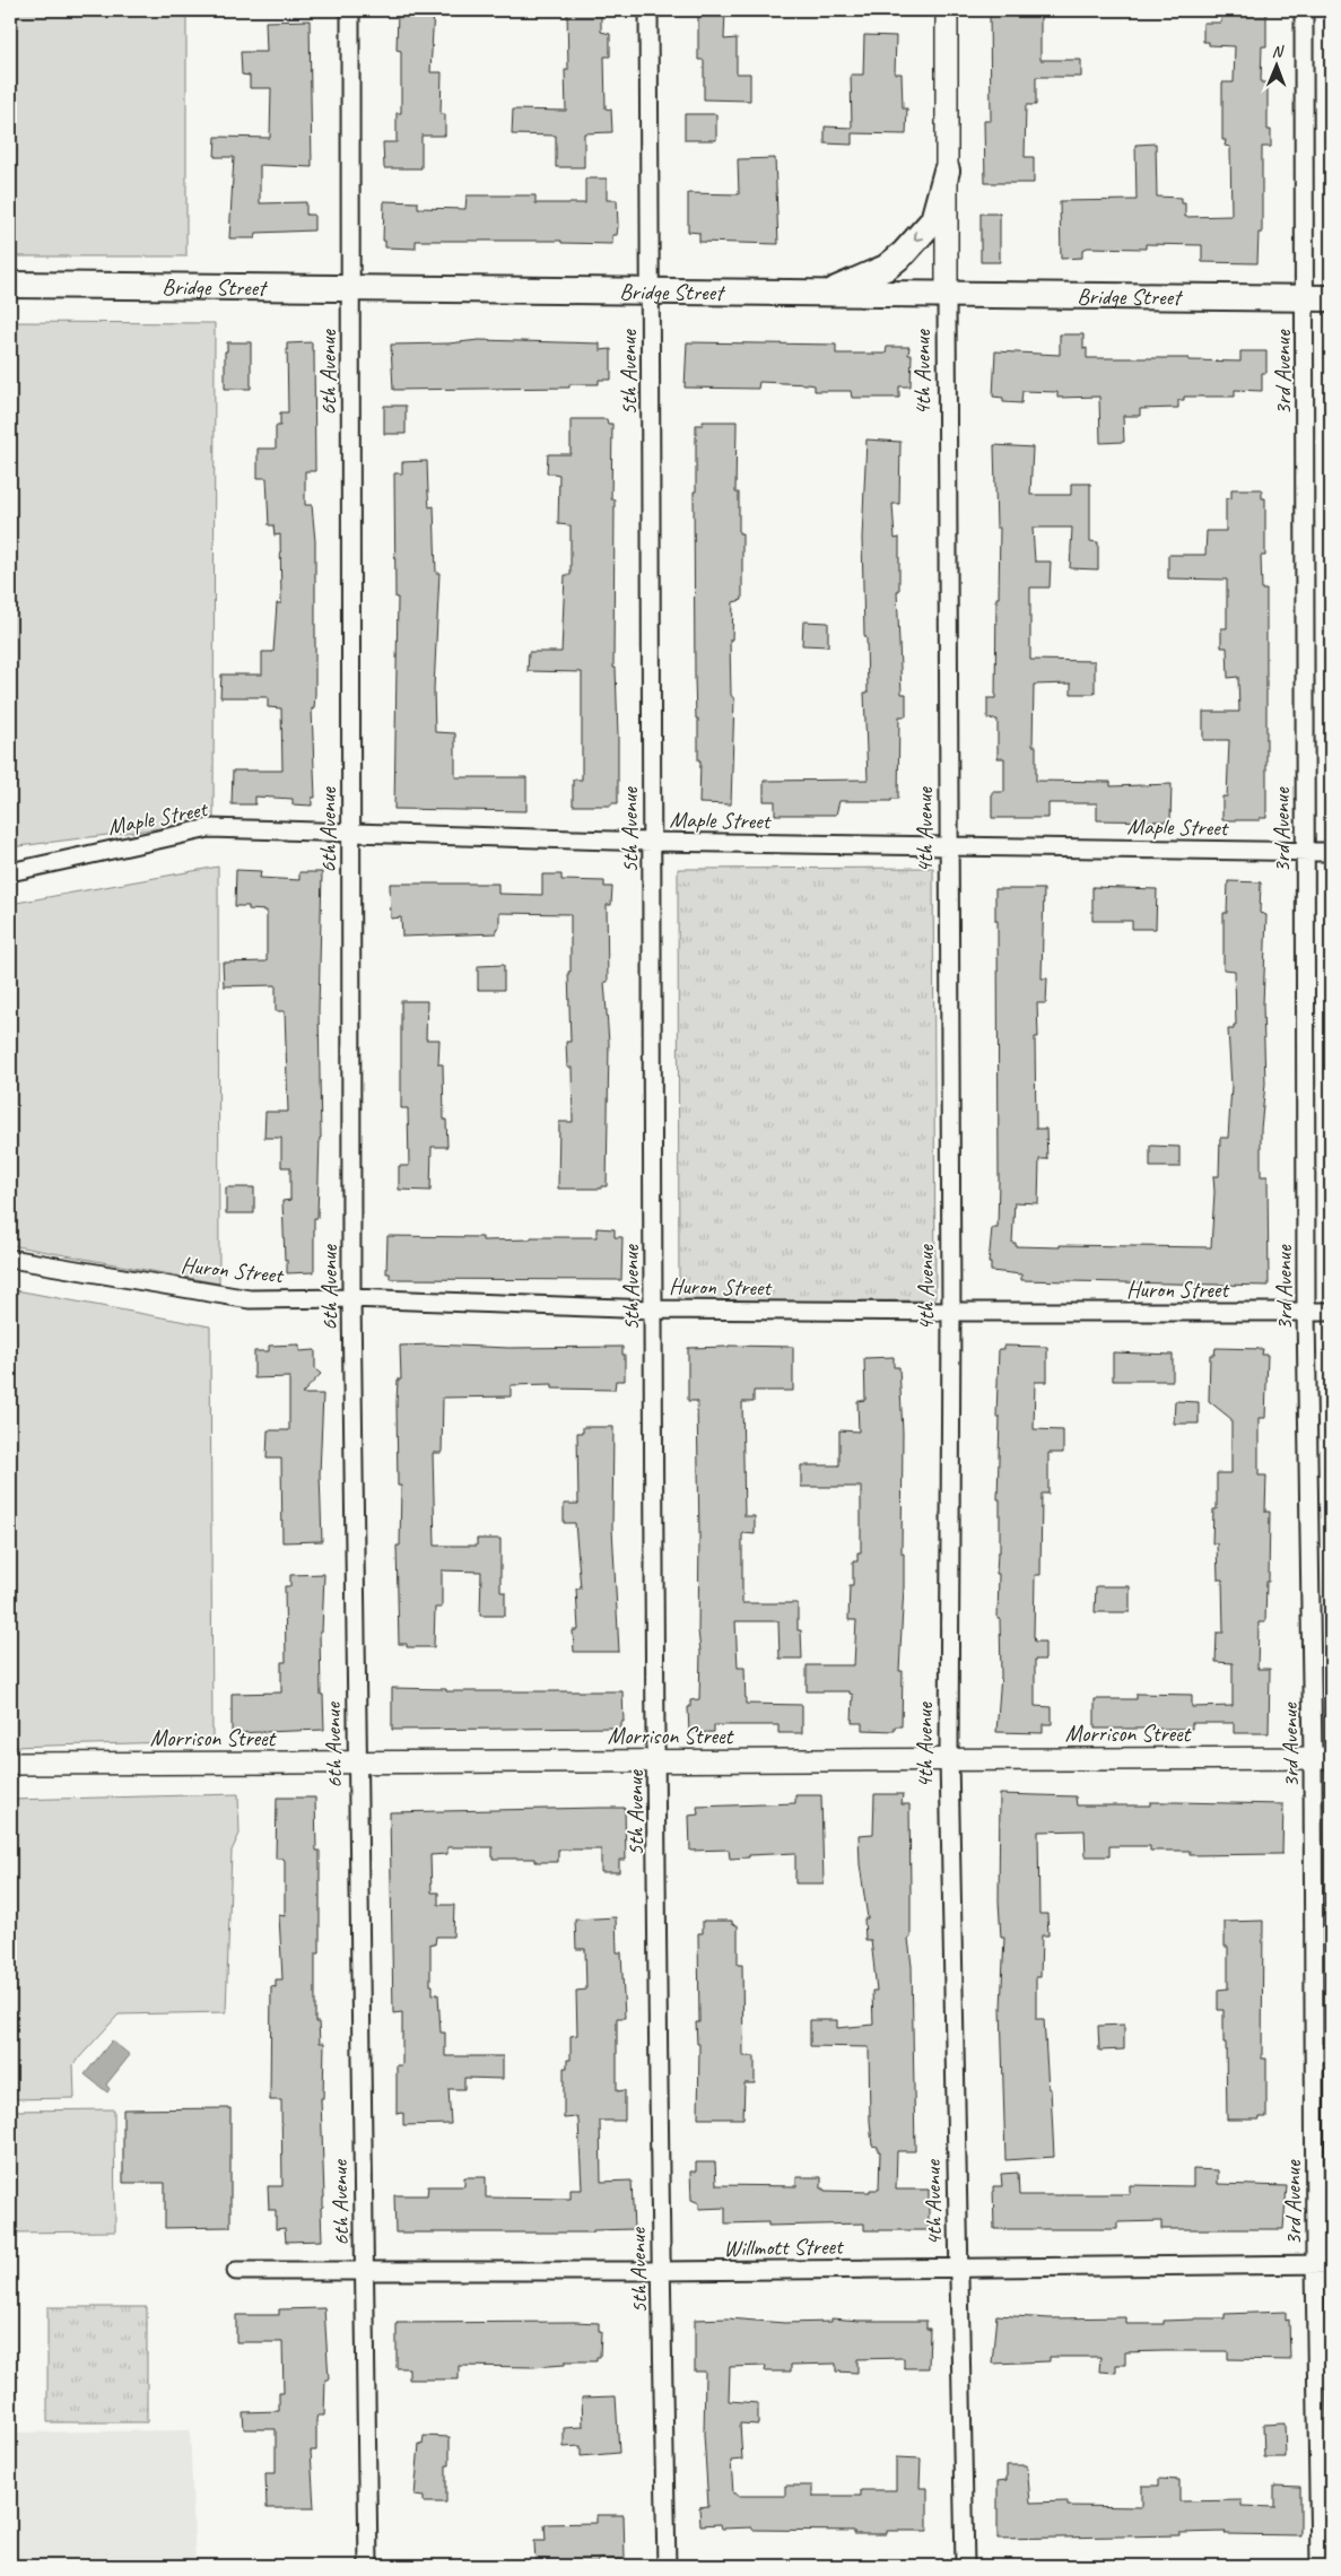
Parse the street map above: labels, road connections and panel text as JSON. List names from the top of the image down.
{
  "streets": {
    "main road": ["Bridge Street"],
    "street": [
      "6th Avenue",
      "5th Avenue",
      "4th Avenue",
      "3rd Avenue",
      "Maple Street",
      "Huron Street",
      "Morrison Street",
      "Willmott Street"
    ]
  },
  "crossings": [
    ["Bridge Street", "6th Avenue"],
    ["Bridge Street", "5th Avenue"],
    ["Bridge Street", "4th Avenue"],
    ["Bridge Street", "3rd Avenue"],
    ["6th Avenue", "Maple Street"],
    ["6th Avenue", "Huron Street"],
    ["6th Avenue", "Morrison Street"],
    ["6th Avenue", "Willmott Street"],
    ["5th Avenue", "Maple Street"],
    ["5th Avenue", "Huron Street"],
    ["5th Avenue", "Morrison Street"],
    ["5th Avenue", "Willmott Street"],
    ["4th Avenue", "Maple Street"],
    ["4th Avenue", "Huron Street"],
    ["4th Avenue", "Morrison Street"],
    ["4th Avenue", "Willmott Street"],
    ["3rd Avenue", "Maple Street"],
    ["3rd Avenue", "Huron Street"],
    ["3rd Avenue", "Morrison Street"],
    ["3rd Avenue", "Willmott Street"]
  ],
  "north": "top"
}
